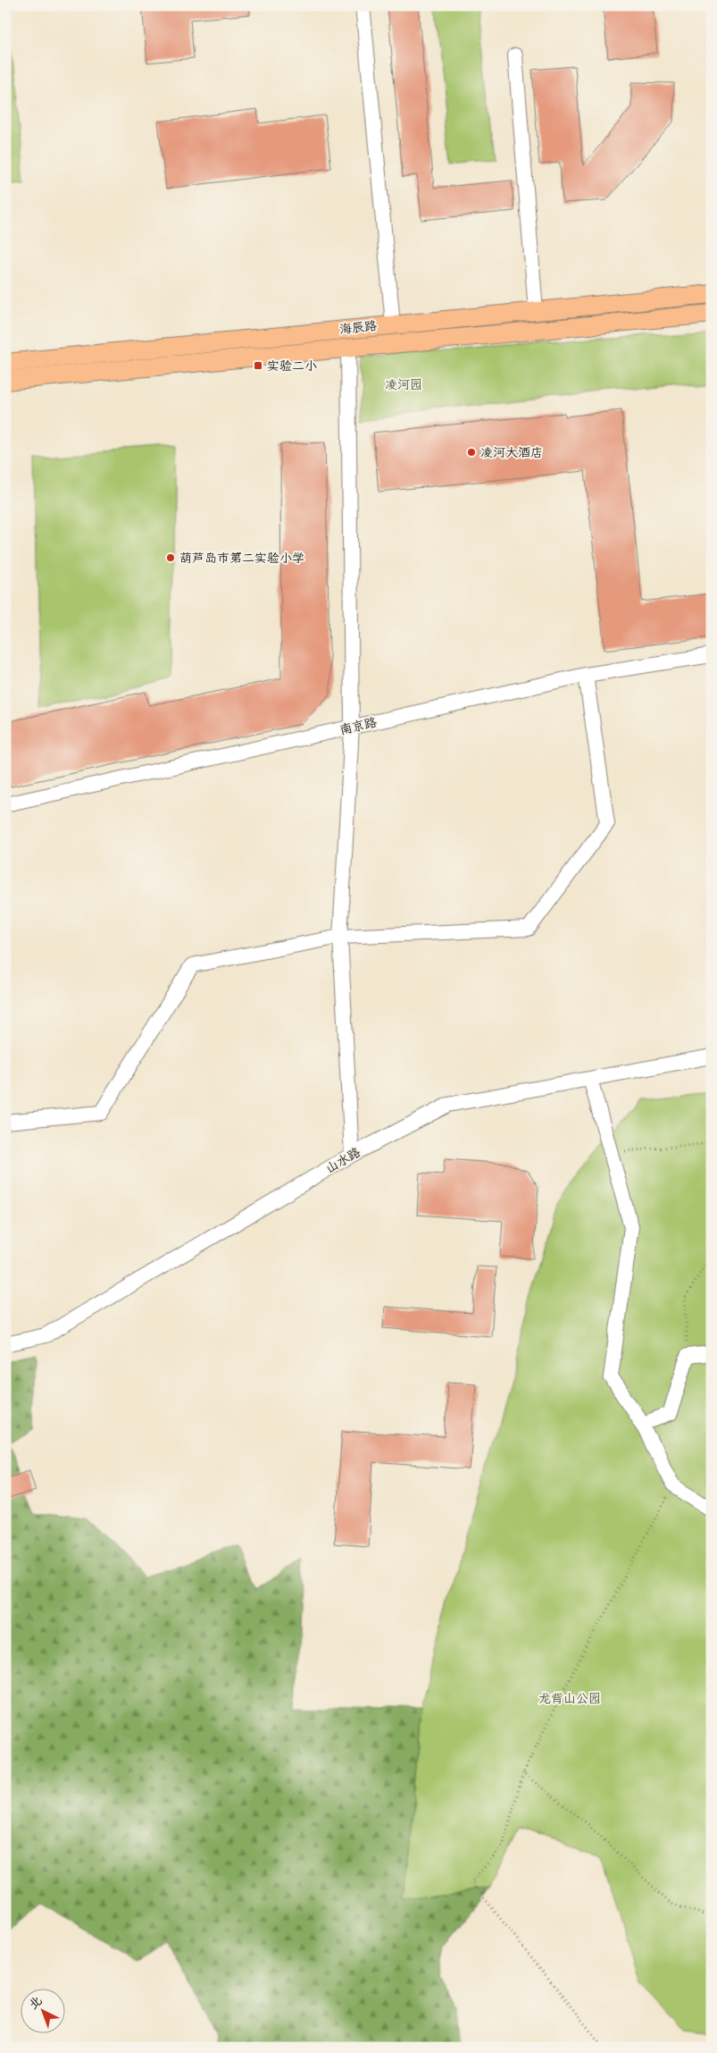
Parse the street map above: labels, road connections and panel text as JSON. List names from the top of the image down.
{
  "streets": {
    "main road": ["海辰路"],
    "street": ["南京路", "山水路"]
  },
  "parks": ["凌河园", "龙背山公园"],
  "places": {
    "transit": ["实验二小"],
    "other": ["凌河大酒店", "葫芦岛市第二实验小学"]
  },
  "north": "top left"
}
